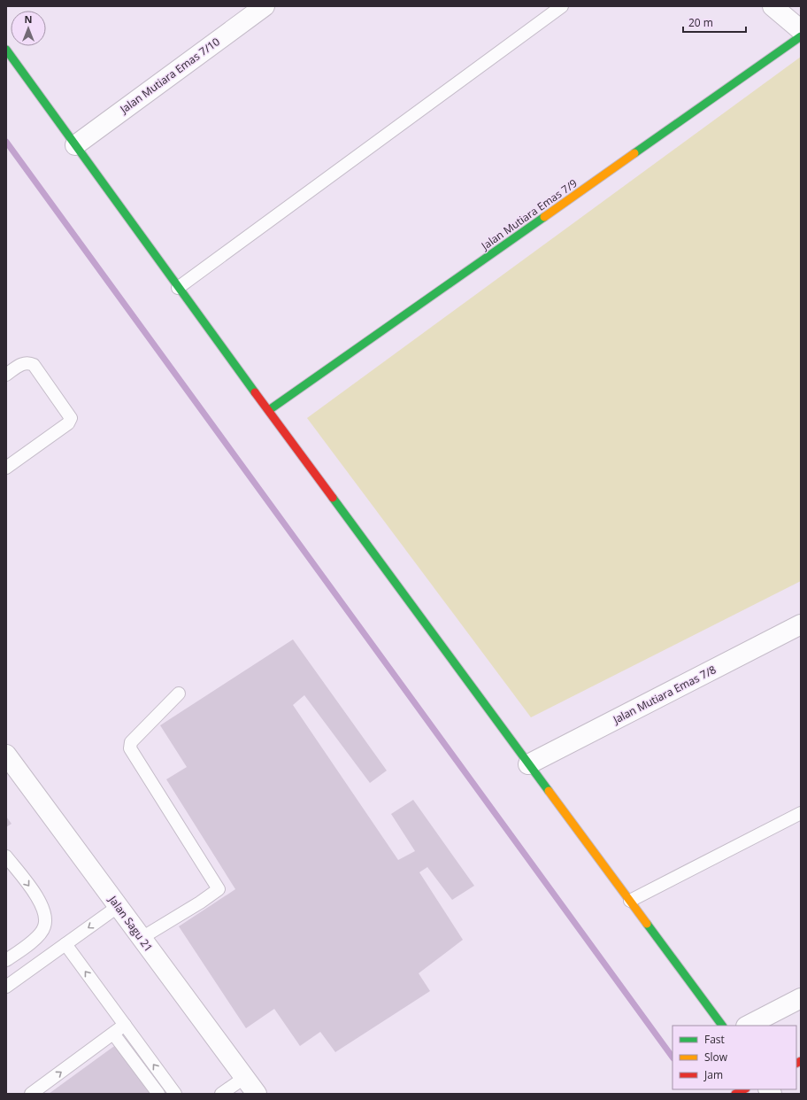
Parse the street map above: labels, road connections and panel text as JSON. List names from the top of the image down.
{
  "streets": {
    "street": [
      "Jalan Mutiara Emas 7/10",
      "Jalan Mutiara Emas 7/9",
      "Jalan Mutiara Emas 7/8",
      "Jalan Sagu 21"
    ]
  },
  "legend": ["Fast", "Slow", "Jam"],
  "scale_bar": "20 m",
  "north": "top"
}
